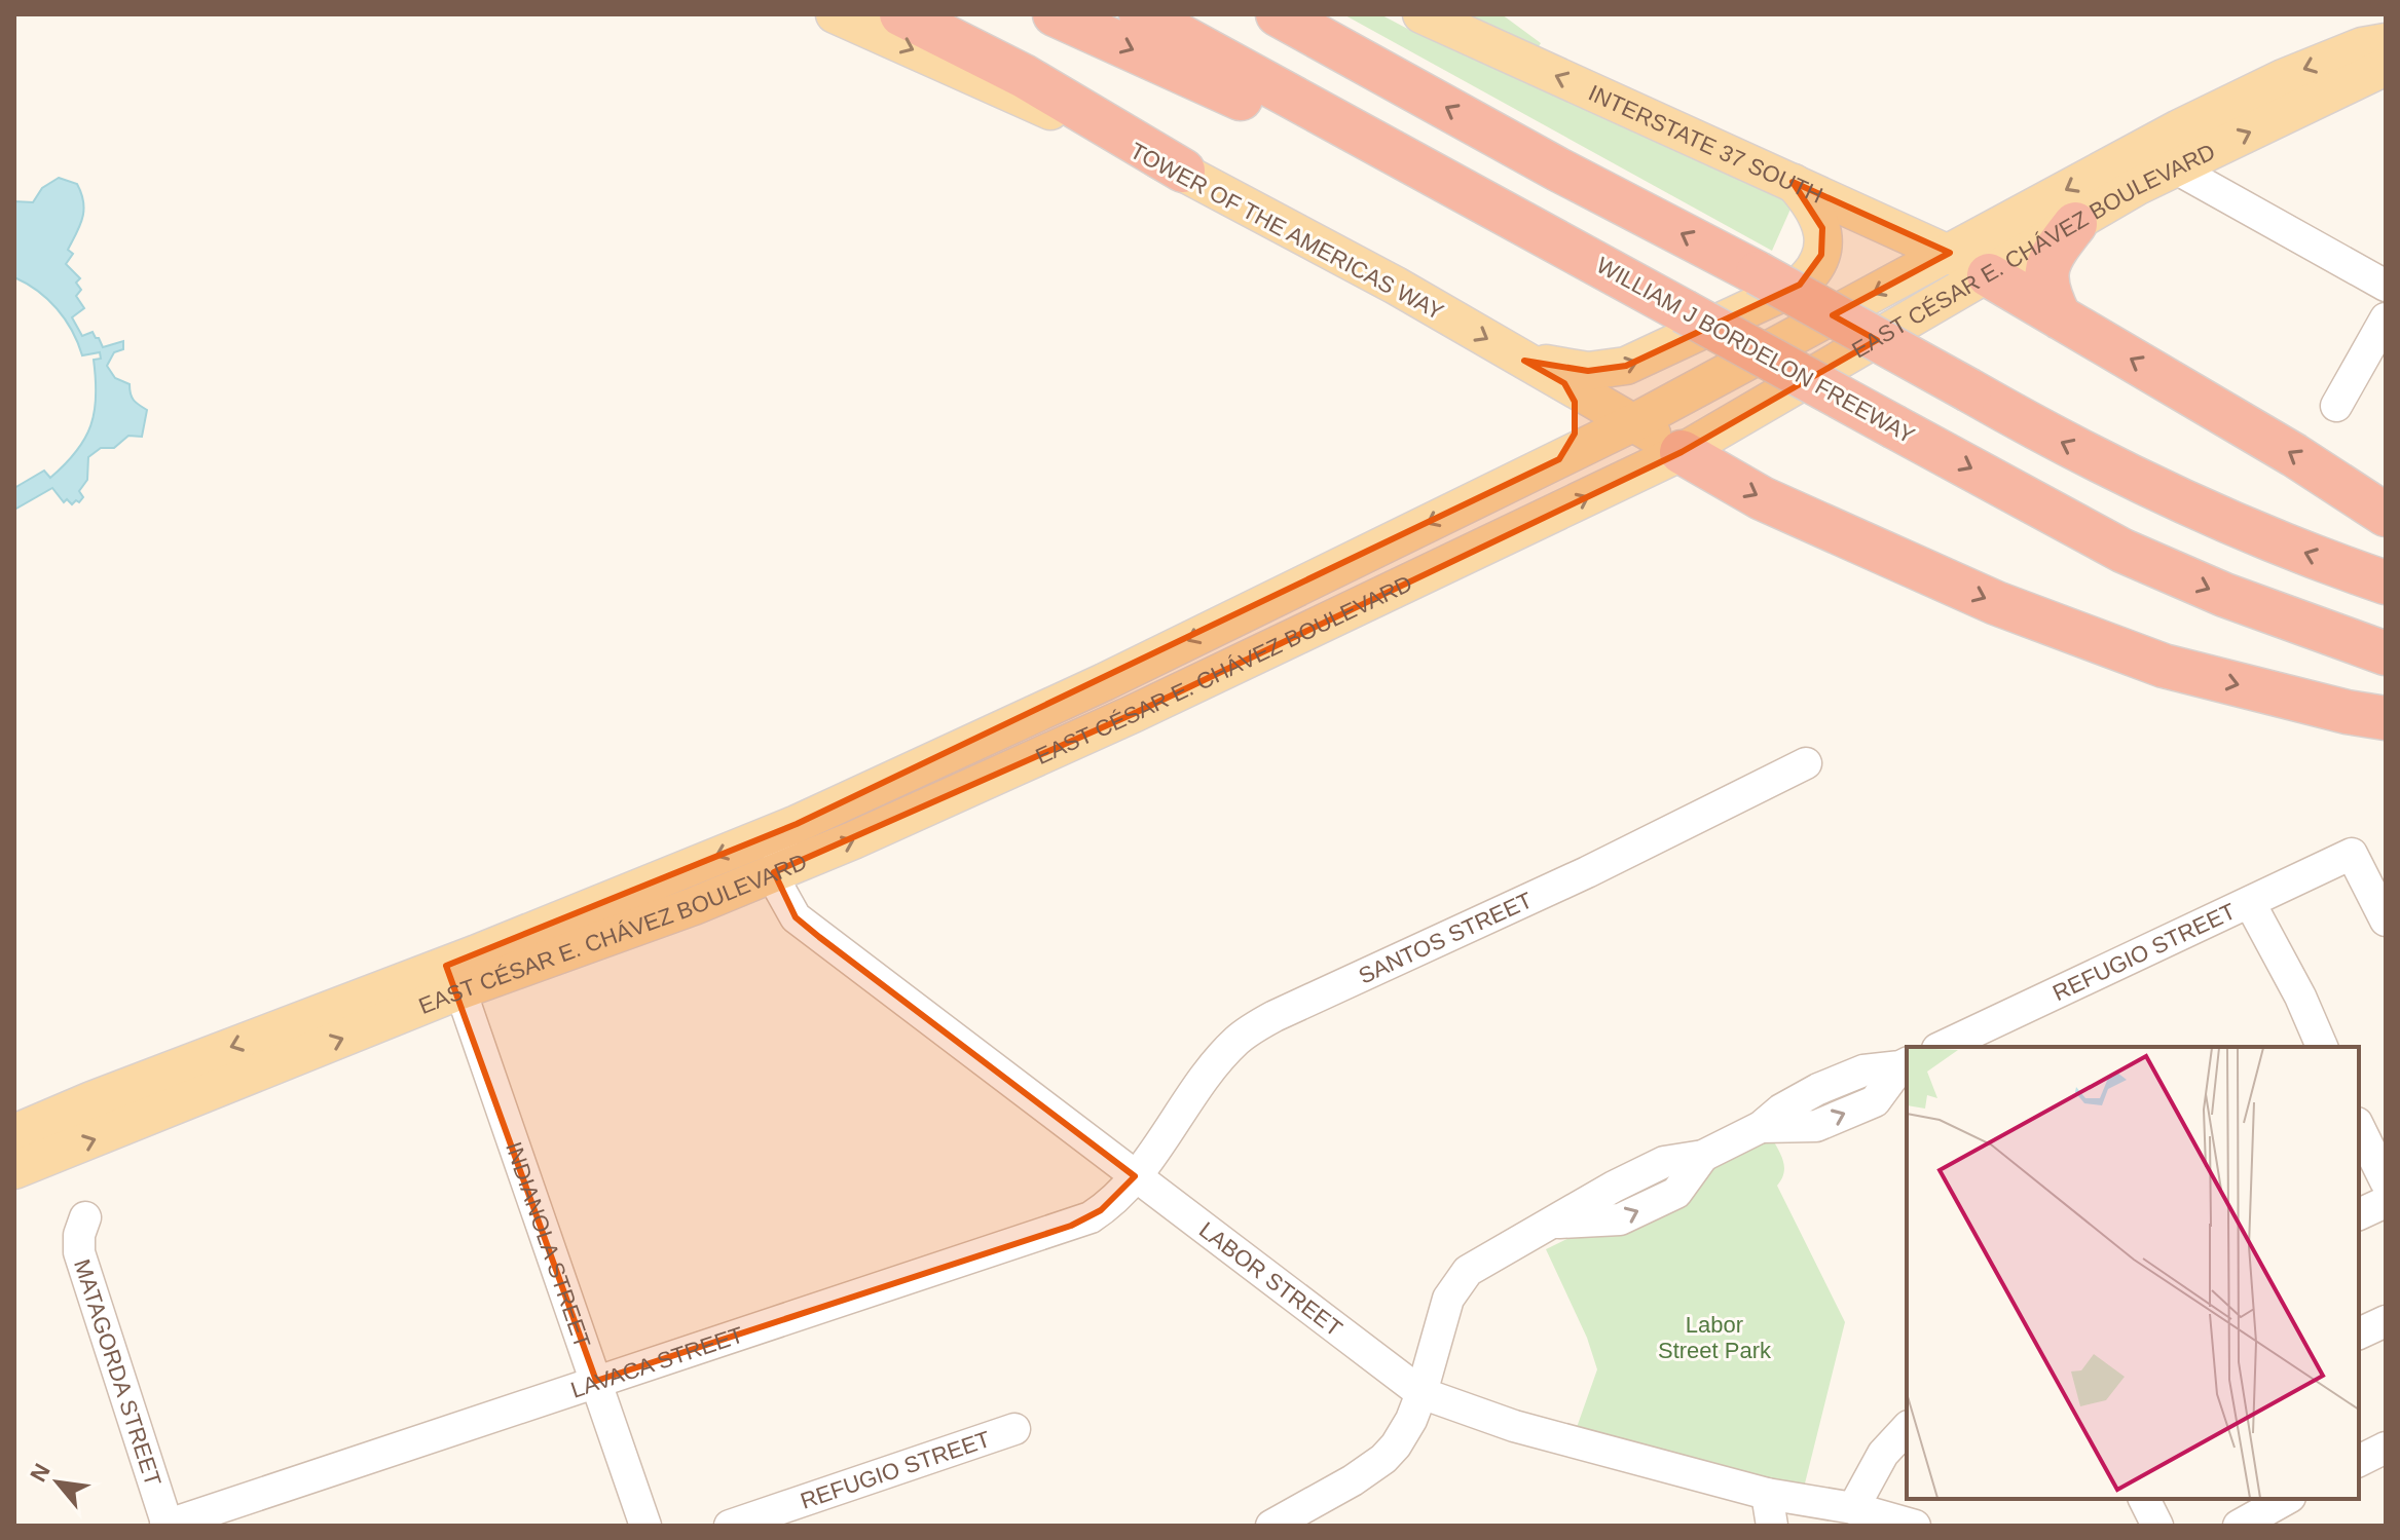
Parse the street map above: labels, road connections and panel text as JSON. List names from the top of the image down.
{
  "streets": {
    "highway": ["WILLIAM J BORDELON FREEWAY"],
    "main road": ["INTERSTATE 37 SOUTH", "TOWER OF THE AMERICAS WAY", "EAST CÉSAR E. CHÁVEZ BOULEVARD"],
    "street": [
      "SANTOS STREET",
      "REFUGIO STREET",
      "INDIANOLA STREET",
      "LABOR STREET",
      "LAVACA STREET",
      "MATAGORDA STREET"
    ]
  },
  "crossings": [
    ["INTERSTATE 37 SOUTH", "EAST CÉSAR E. CHÁVEZ BOULEVARD"],
    ["TOWER OF THE AMERICAS WAY", "EAST CÉSAR E. CHÁVEZ BOULEVARD"],
    ["EAST CÉSAR E. CHÁVEZ BOULEVARD", "INDIANOLA STREET"],
    ["EAST CÉSAR E. CHÁVEZ BOULEVARD", "LABOR STREET"],
    ["SANTOS STREET", "LABOR STREET"],
    ["SANTOS STREET", "LAVACA STREET"],
    ["INDIANOLA STREET", "LAVACA STREET"],
    ["LABOR STREET", "LAVACA STREET"],
    ["LAVACA STREET", "MATAGORDA STREET"]
  ],
  "one_way": ["INTERSTATE 37 SOUTH", "TOWER OF THE AMERICAS WAY"],
  "parks": ["Labor Street Park"],
  "north": "top left"
}
